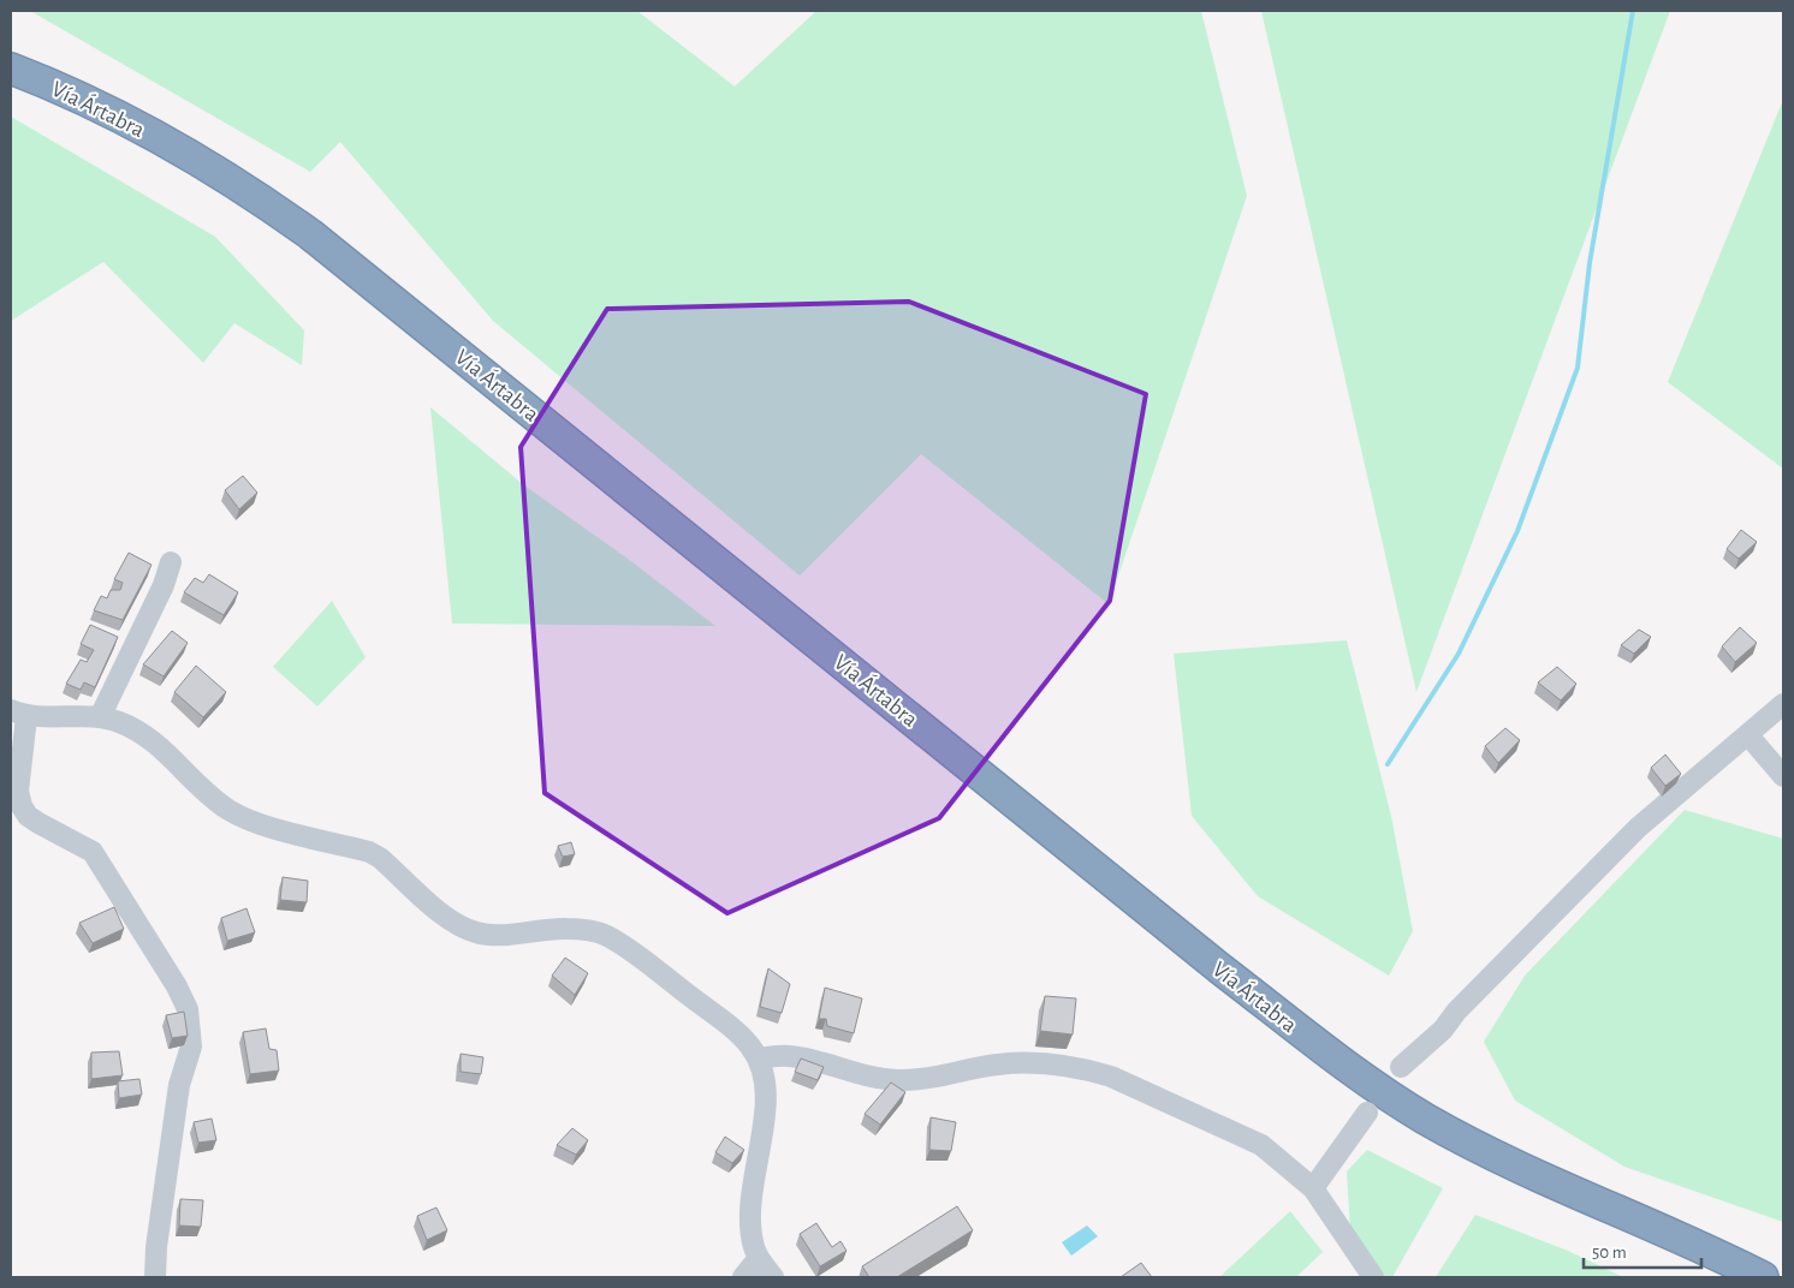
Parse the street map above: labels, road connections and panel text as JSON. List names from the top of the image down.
{
  "streets": {
    "highway": ["Vía Ártabra"]
  },
  "scale_bar": "50 m"
}
